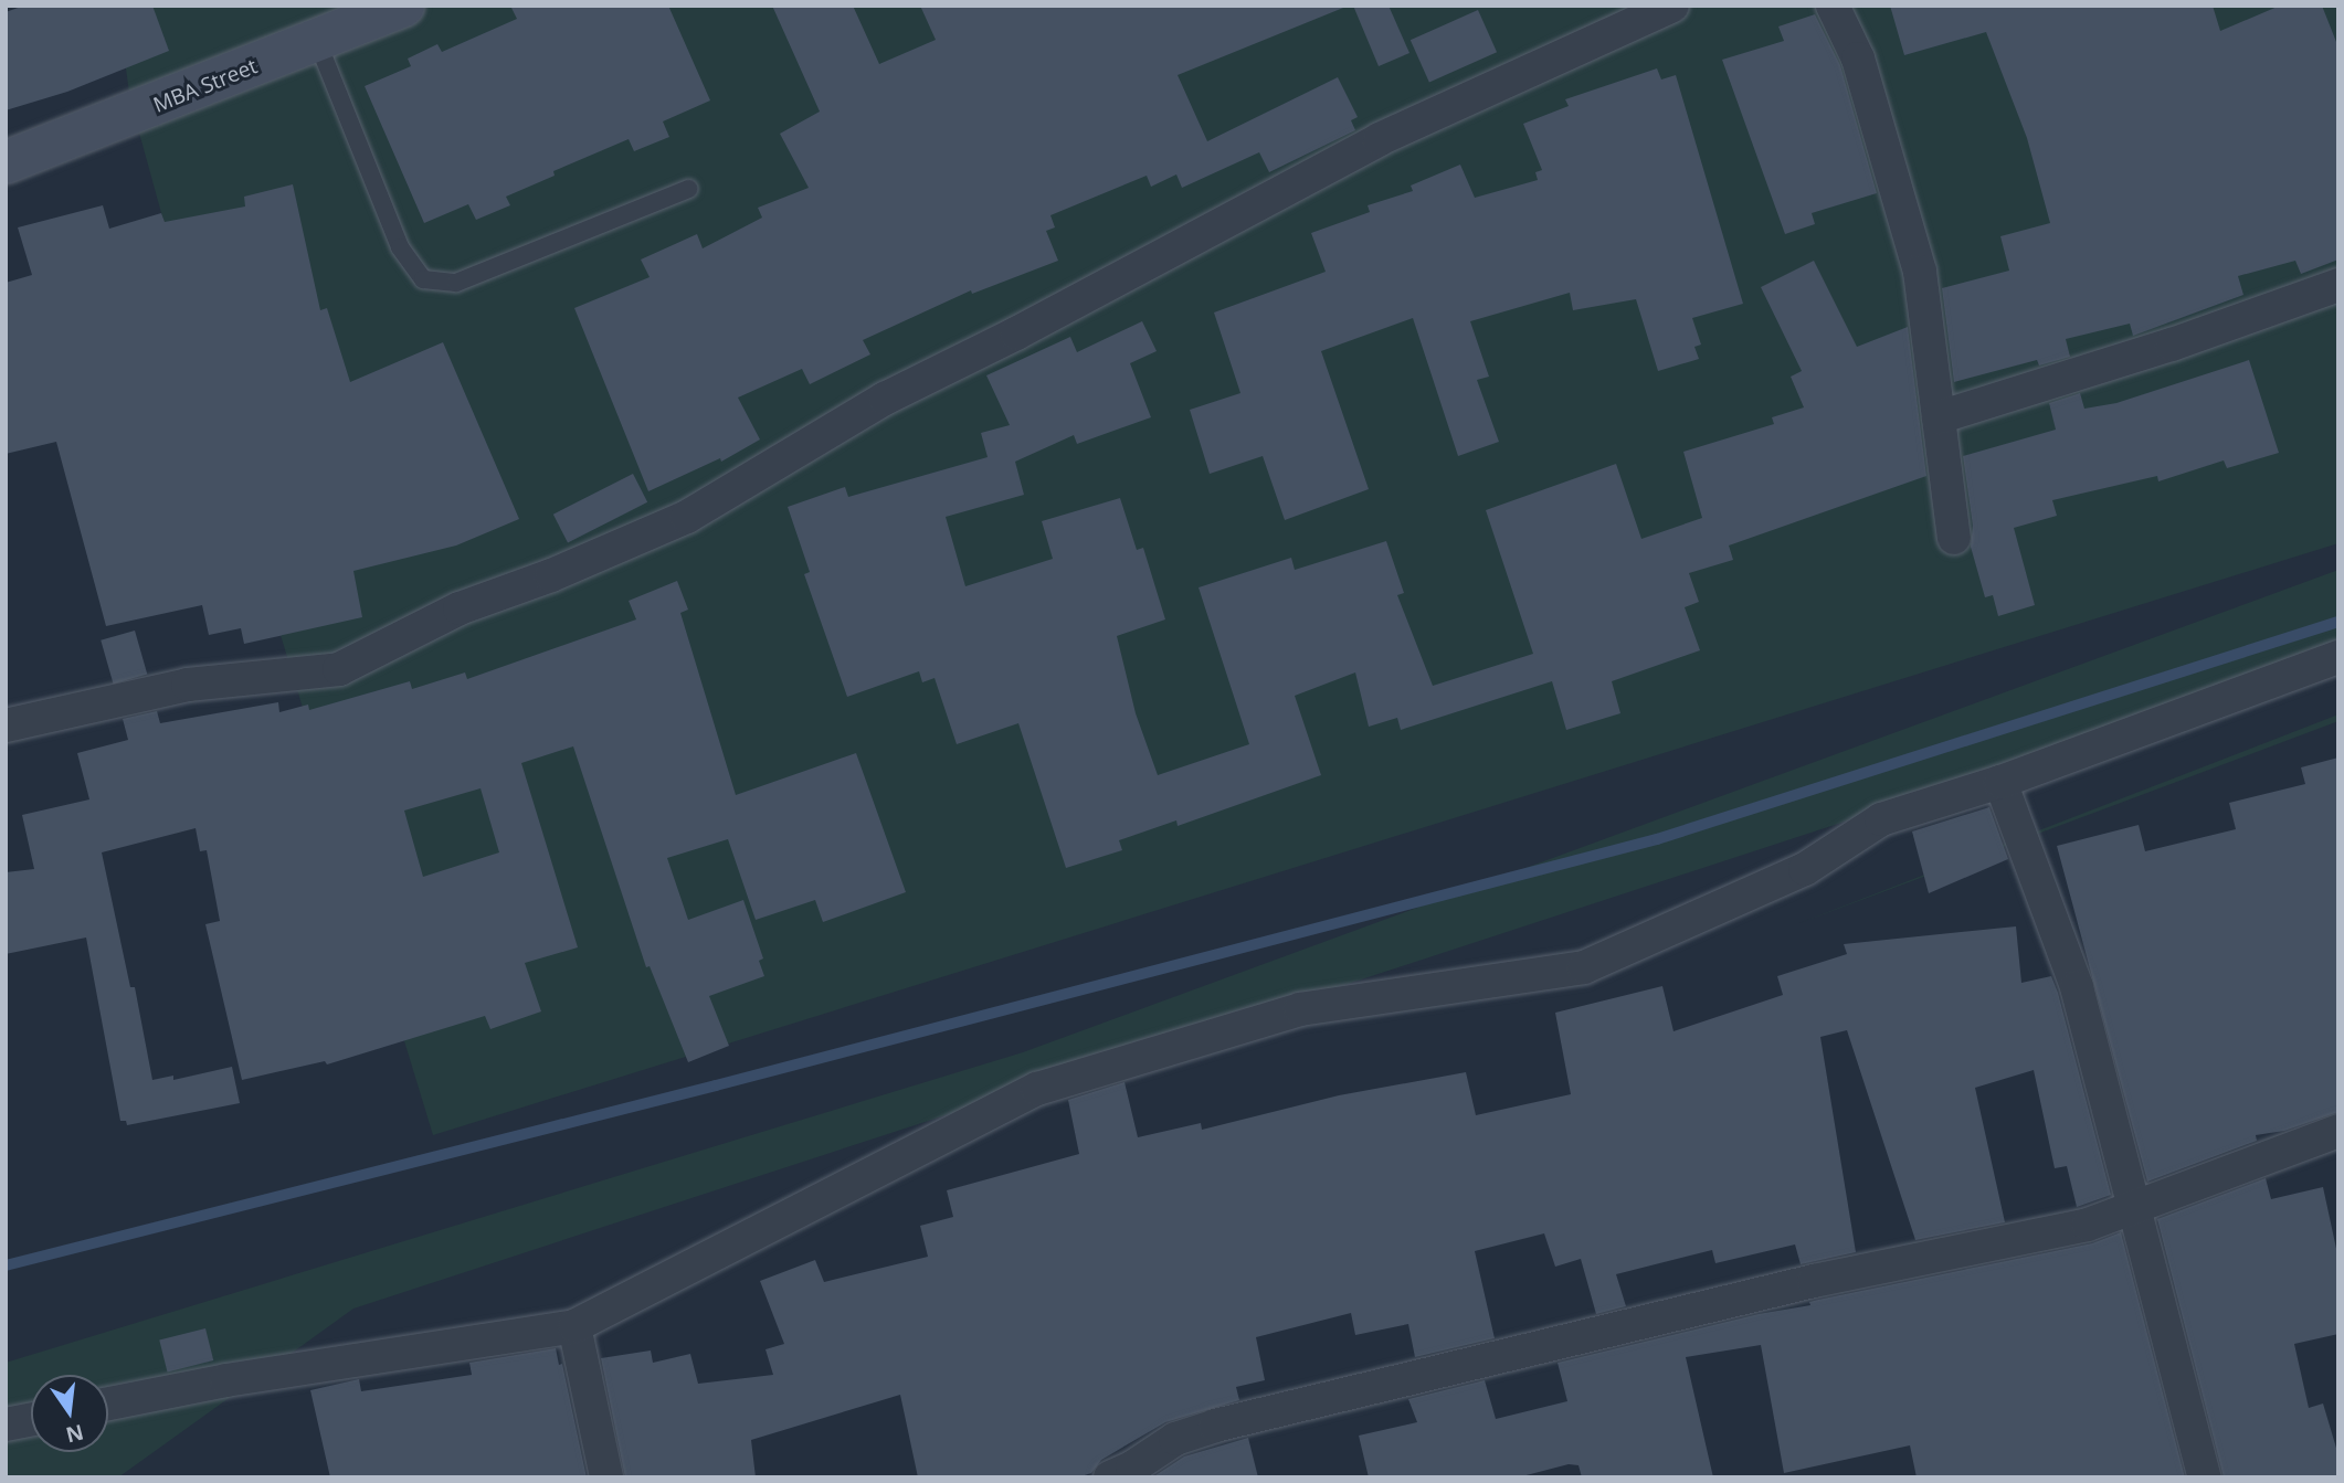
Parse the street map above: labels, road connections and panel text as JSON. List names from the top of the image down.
{
  "streets": {
    "street": ["MBA Street"]
  },
  "north": "bottom"
}
